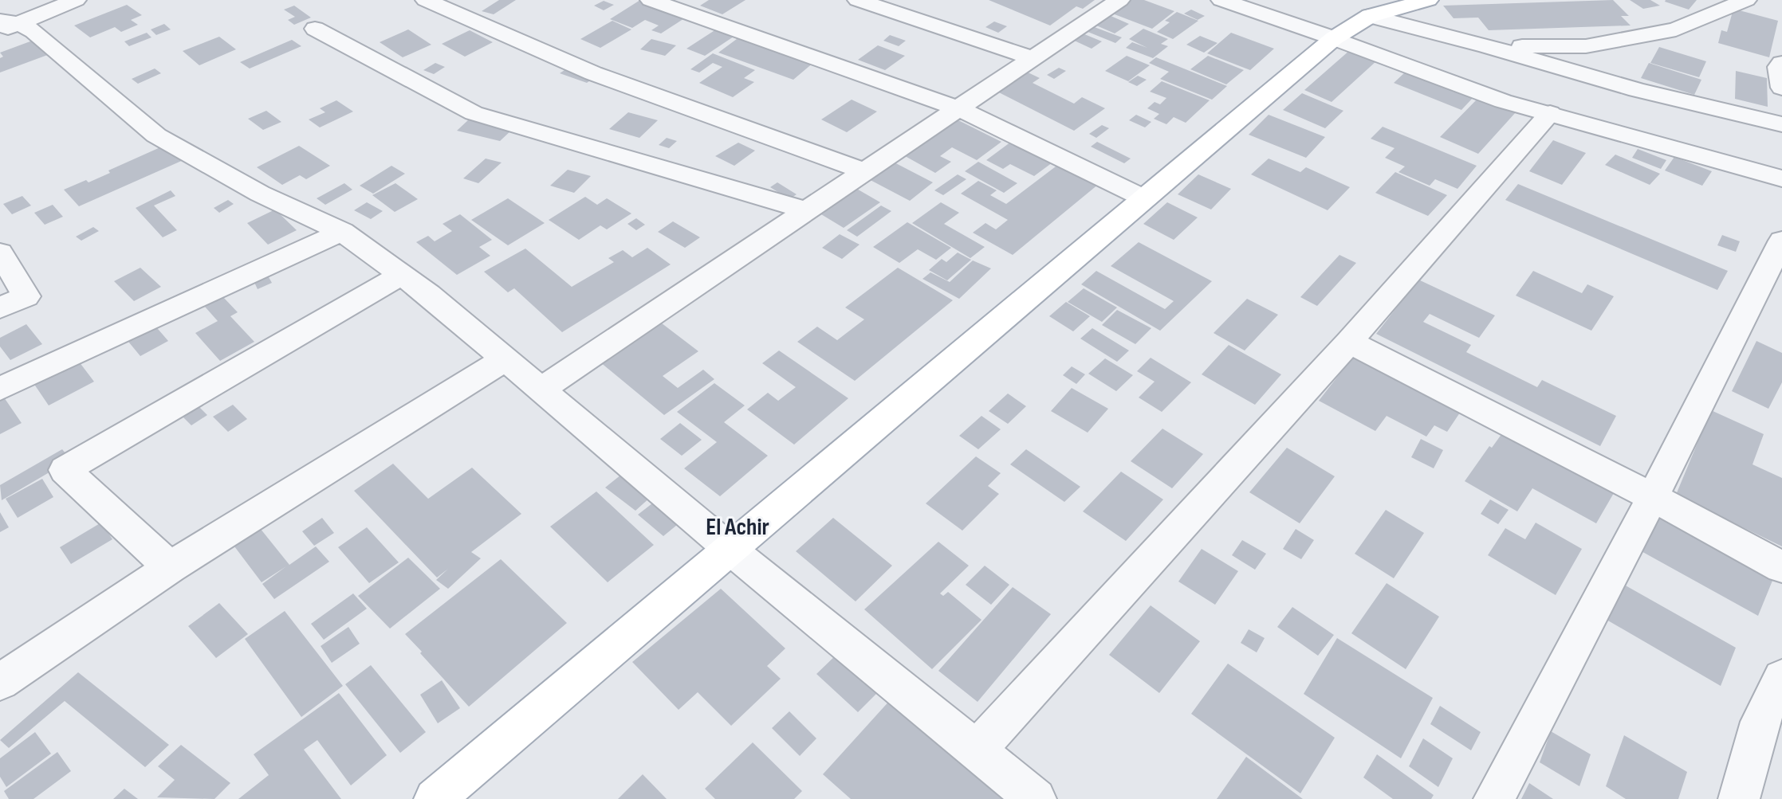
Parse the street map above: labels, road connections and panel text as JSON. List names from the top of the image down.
{
  "districts": ["El Achir"]
}
